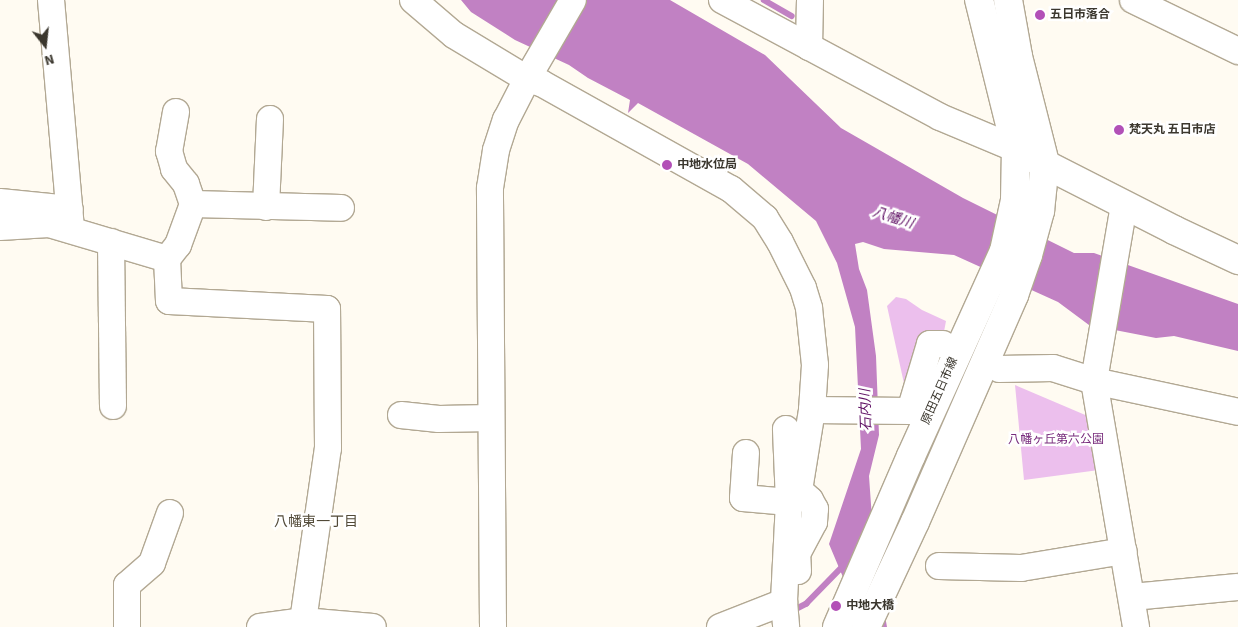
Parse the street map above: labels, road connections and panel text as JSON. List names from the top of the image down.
{
  "streets": {
    "main road": ["原田五日市線"]
  },
  "districts": ["八幡東一丁目"],
  "water": ["八幡川", "石内川"],
  "parks": ["八幡ヶ丘第六公園"],
  "places": [
    "五日市落合",
    "梵天丸 五日市店",
    "中地水位局",
    "中地大橋"
  ],
  "north": "bottom"
}
